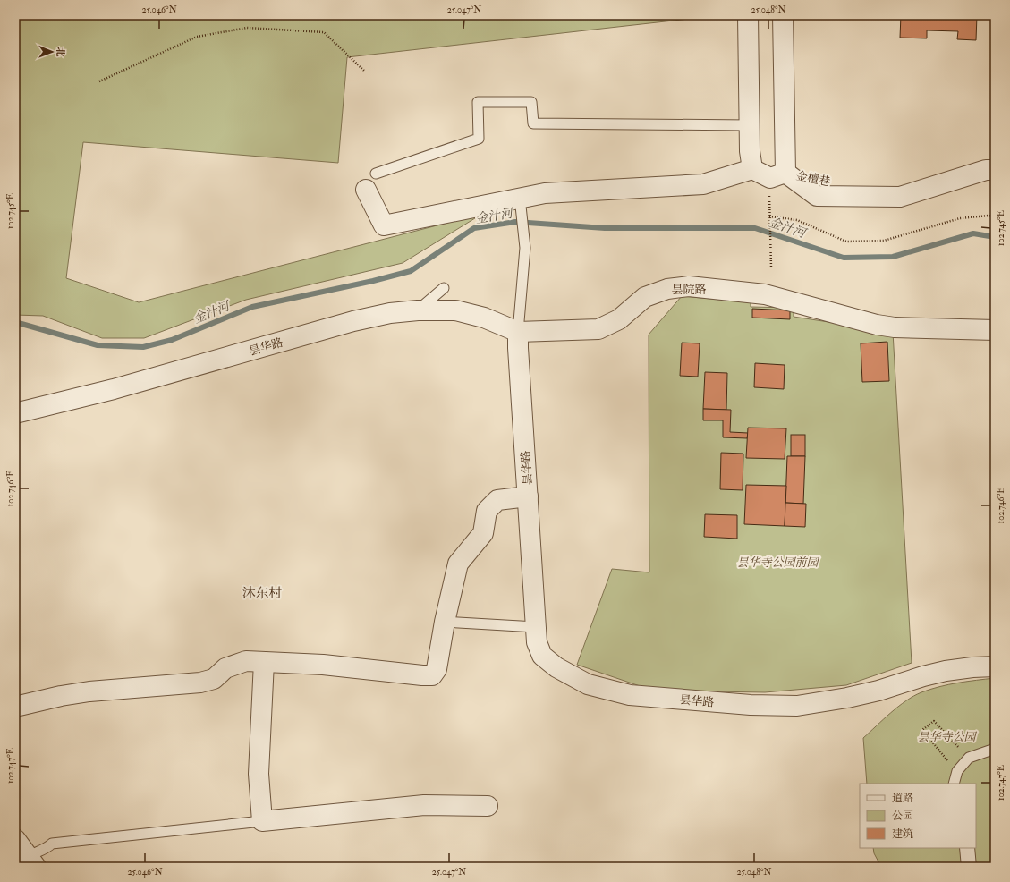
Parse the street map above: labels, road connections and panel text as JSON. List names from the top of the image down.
{
  "streets": {
    "street": ["金檀巷", "昙院路", "昙华路"]
  },
  "crossings": [
    ["昙院路", "昙华路"]
  ],
  "districts": ["沐东村"],
  "water": ["金汁河"],
  "parks": ["昙华寺公园前园", "昙华寺公园"],
  "legend": ["道路", "公园", "建筑"],
  "north": "right",
  "coordinates": [
    "25.046°N",
    "25.047°N",
    "25.048°N",
    "102.745°E",
    "102.746°E",
    "102.747°E"
  ]
}
